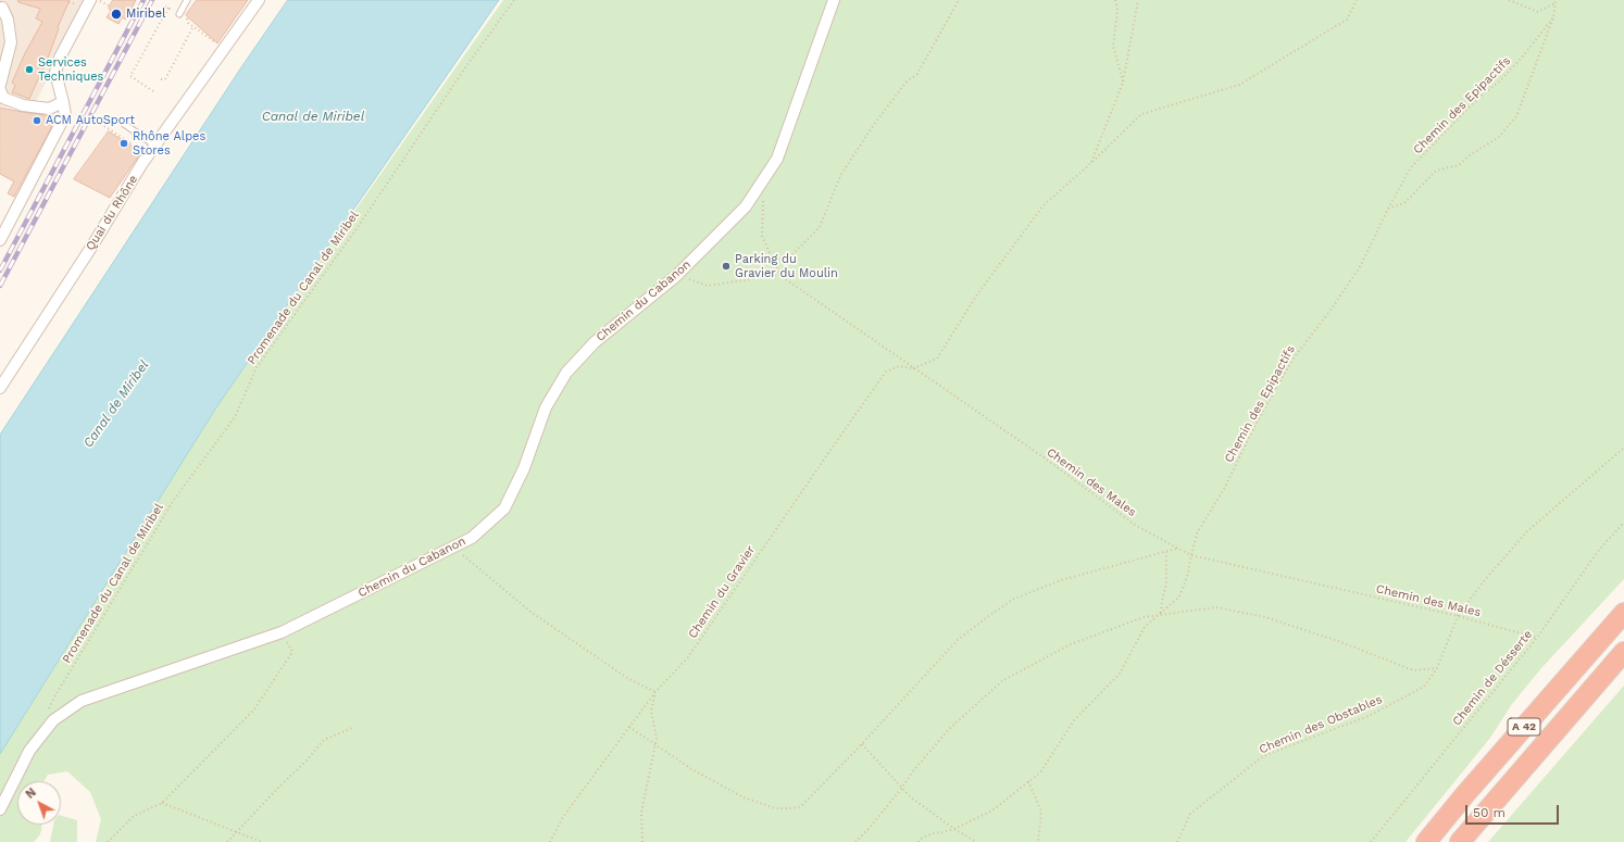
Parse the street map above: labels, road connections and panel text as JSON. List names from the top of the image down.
{
  "streets": {
    "highway": ["A 42"],
    "street": ["Quai du Rhône", "Chemin du Cabanon"],
    "path": [
      "Chemin des Epipactifs",
      "Promenade du Canal de Miribel",
      "Chemin des Males",
      "Chemin du Gravier",
      "Chemin de Désserte",
      "Chemin des Obstables"
    ]
  },
  "crossings": [
    ["Chemin des Epipactifs", "Chemin des Males"],
    ["Chemin des Males", "Chemin du Gravier"],
    ["Chemin des Males", "Chemin de Désserte"],
    ["Chemin des Males", "Chemin des Obstables"]
  ],
  "water": ["Canal de Miribel"],
  "places": [
    "Miribel",
    "Services Techniques",
    "ACM AutoSport",
    "Rhône Alpes Stores",
    "Parking du Gravier du Moulin"
  ],
  "scale_bar": "50 m",
  "north": "top left"
}
